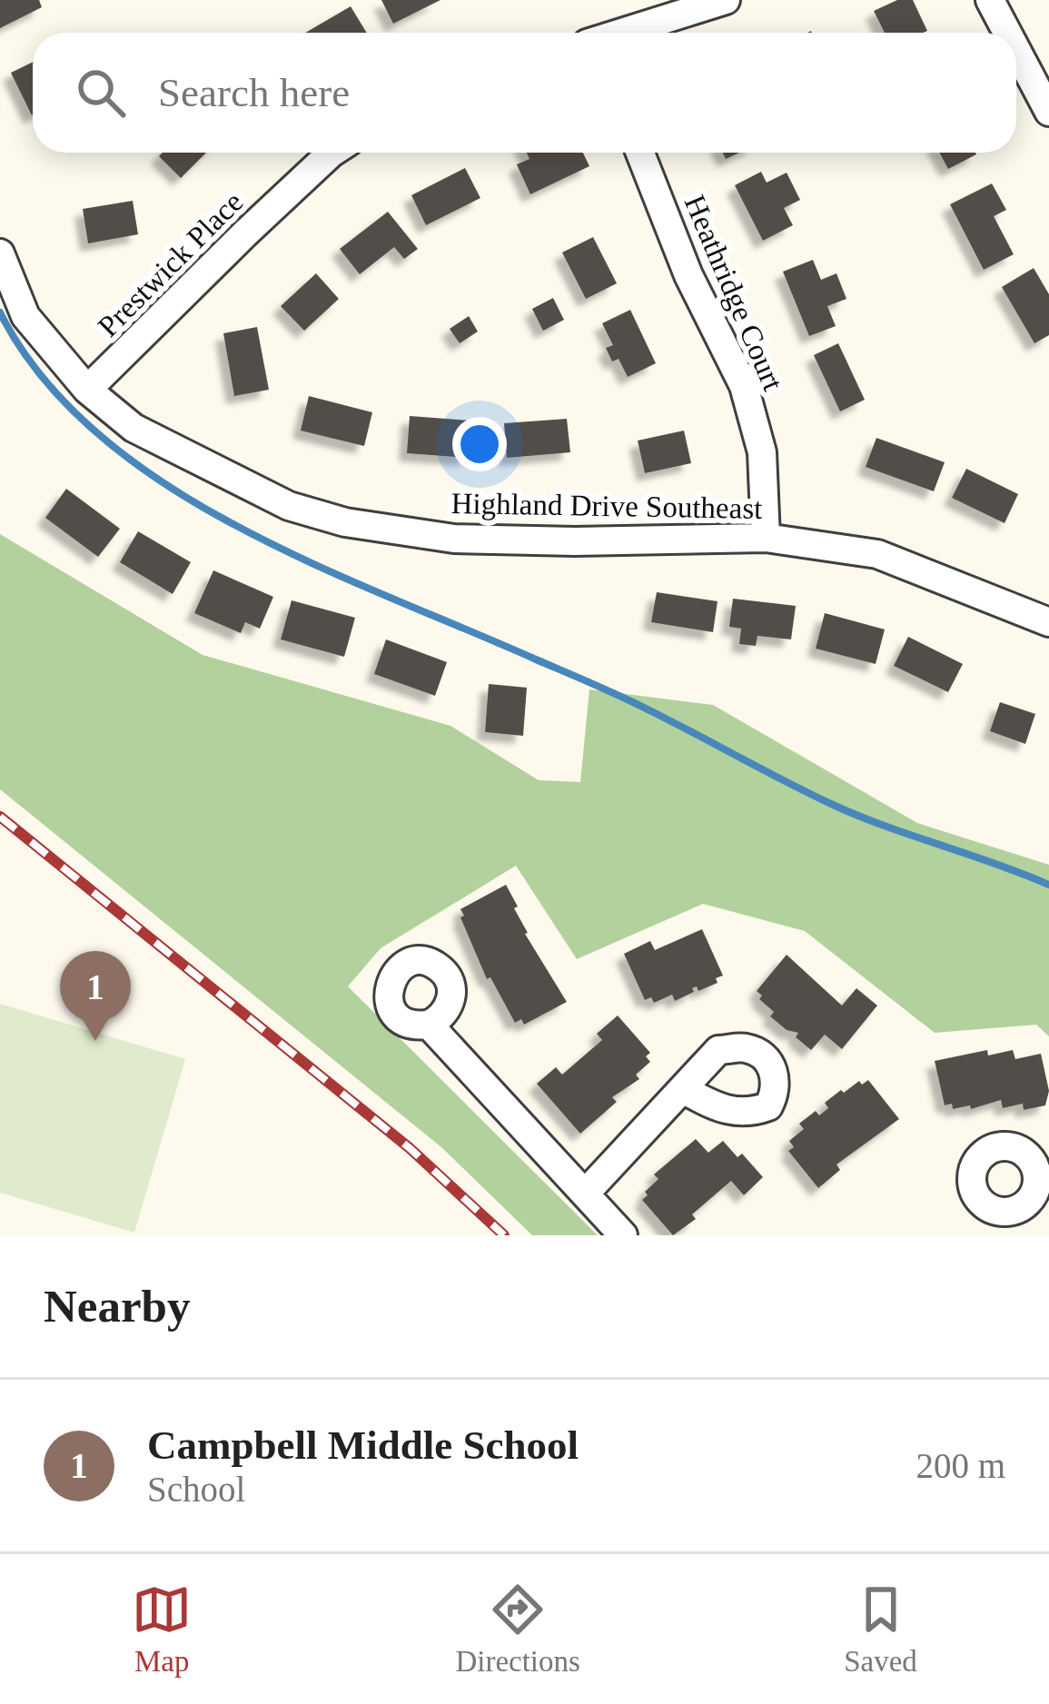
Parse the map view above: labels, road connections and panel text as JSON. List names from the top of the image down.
{
  "streets": {
    "street": ["Prestwick Place", "Heathridge Court", "Highland Drive Southeast"]
  },
  "crossings": [
    ["Prestwick Place", "Highland Drive Southeast"],
    ["Heathridge Court", "Highland Drive Southeast"]
  ],
  "page": {
    "search": "Search here",
    "pins": "1",
    "heading": "Nearby",
    "list": [
      {
        "mark": "1",
        "name": "Campbell Middle School",
        "note": "School",
        "value": "200 m"
      }
    ],
    "nav": ["Map", "Directions", "Saved"]
  }
}
